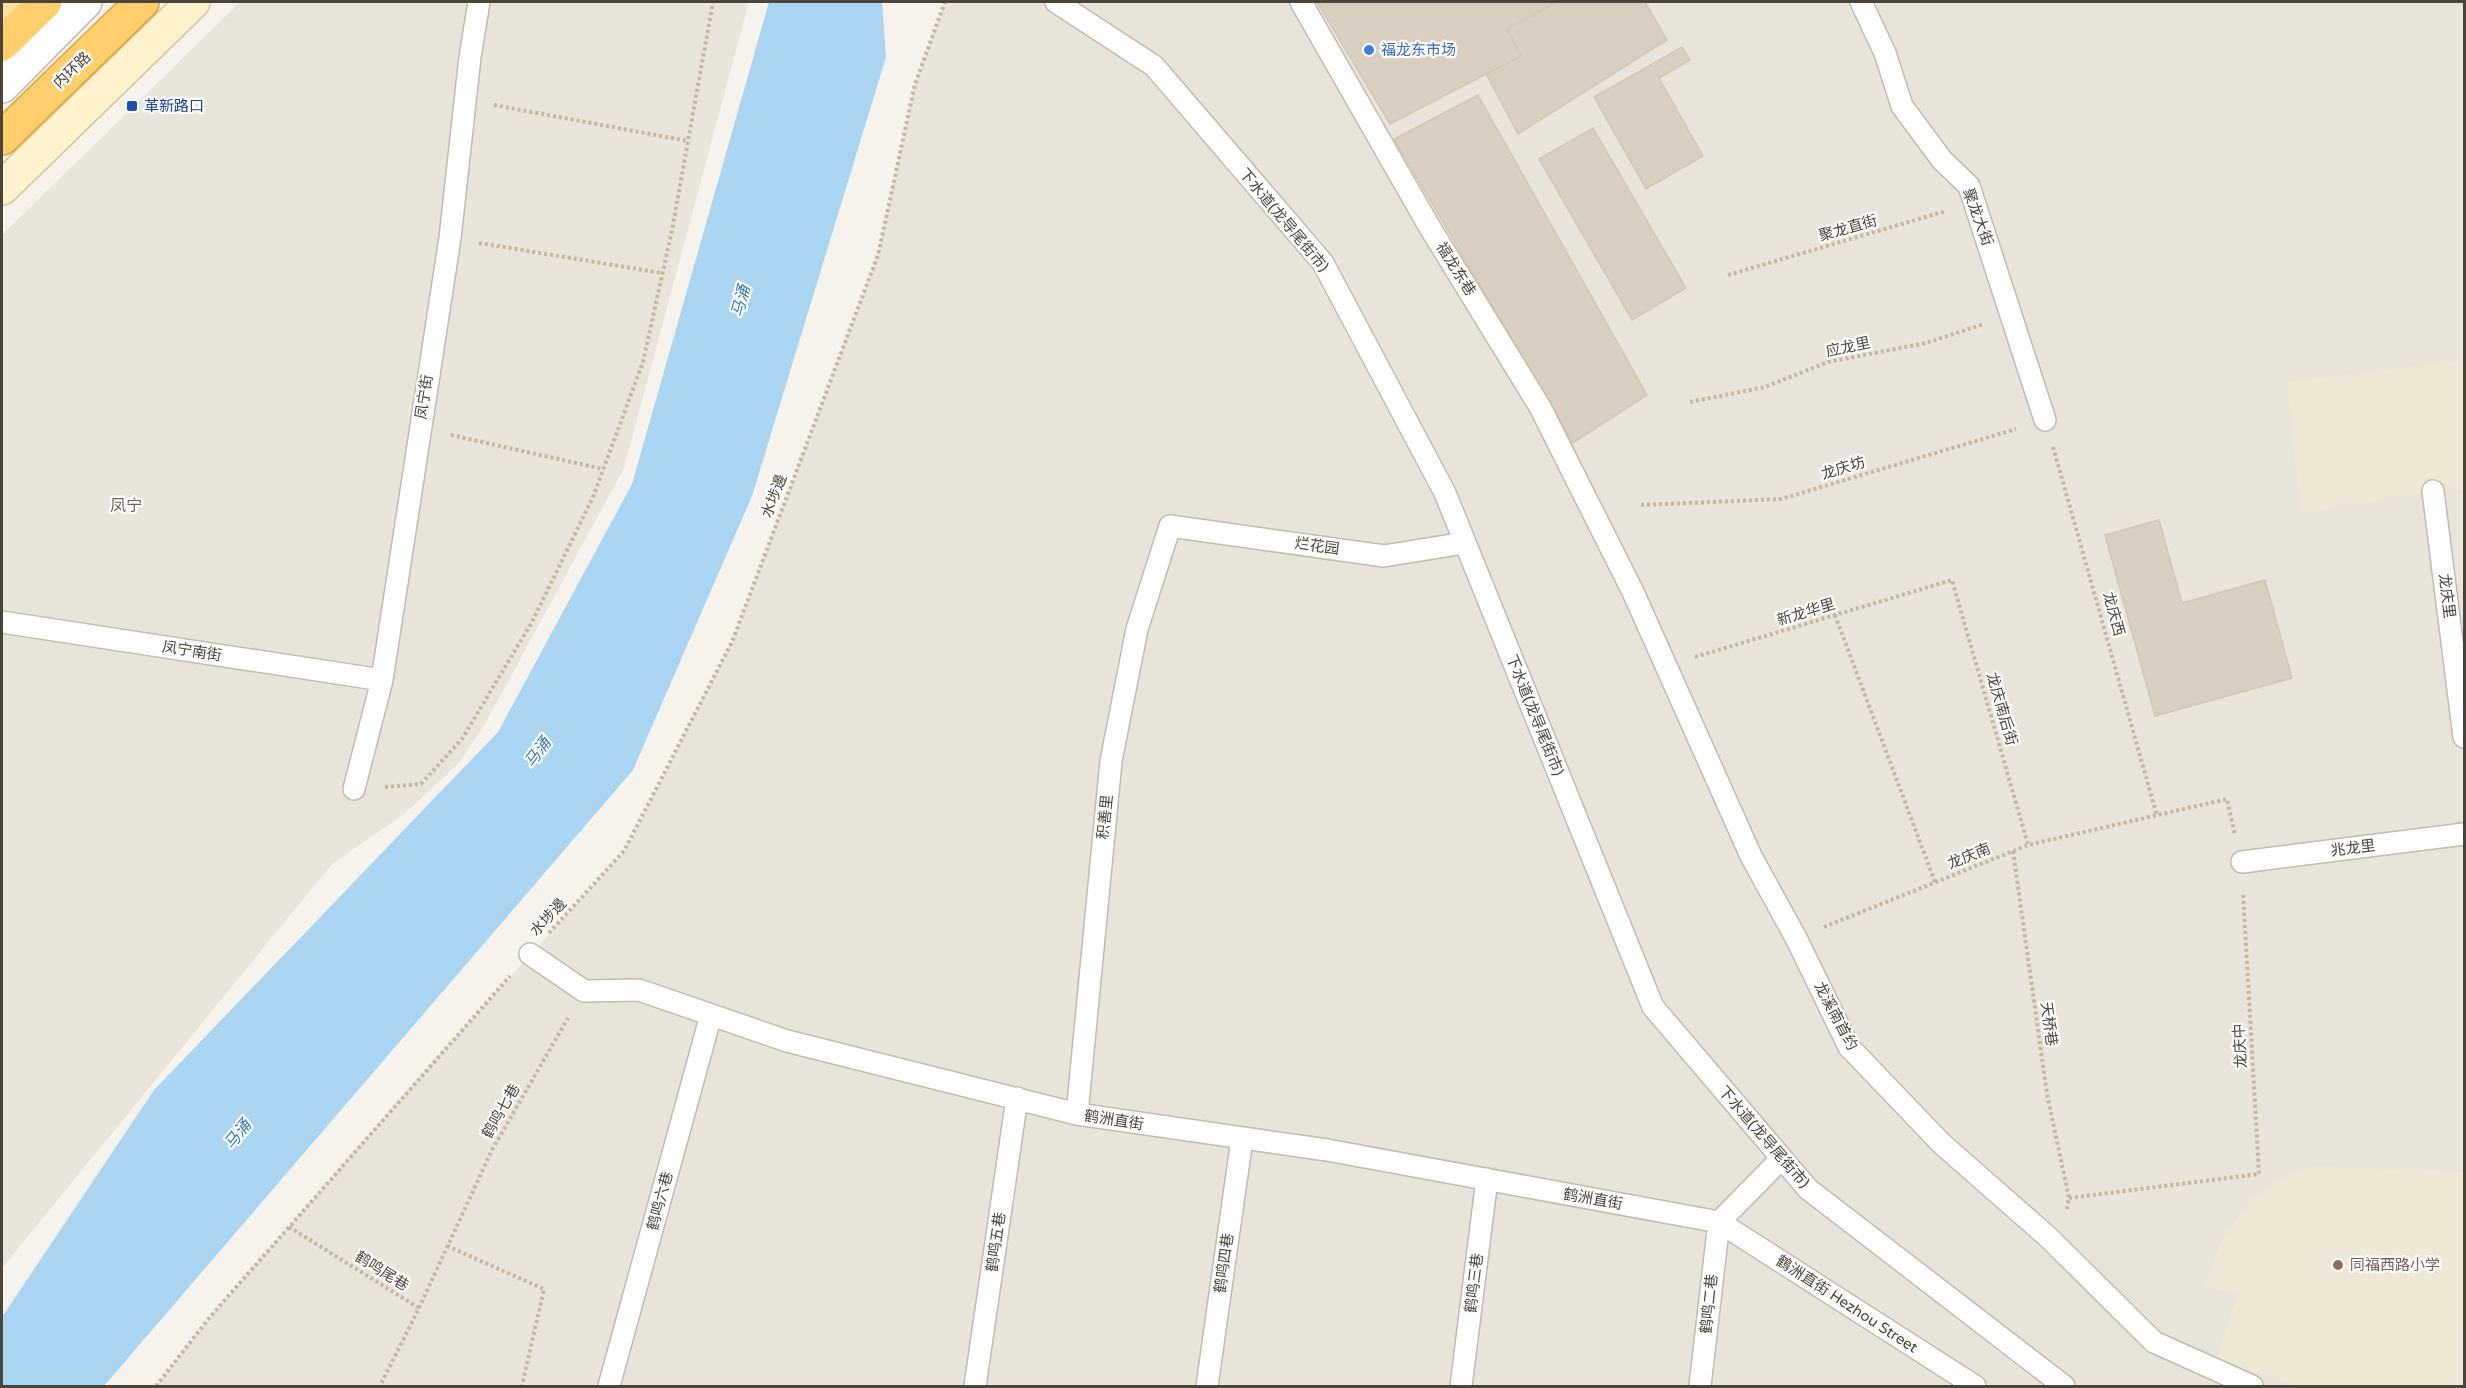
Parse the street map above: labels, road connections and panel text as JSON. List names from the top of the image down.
{
  "streets": {
    "highway": ["内环路"],
    "lane": [
      "聚龙大街",
      "下水道(龙导尾街市)",
      "福龙东巷",
      "凤宁街",
      "烂花园",
      "龙庆里",
      "凤宁南街",
      "积善里",
      "兆龙里",
      "龙溪南首约",
      "鹤洲直街",
      "鹤鸣六巷",
      "鹤鸣五巷",
      "鹤鸣四巷",
      "鹤鸣三巷",
      "鹤鸣二巷",
      "鶴洲直街 Hezhou Street"
    ],
    "path": [
      "聚龙直街",
      "应龙里",
      "龙庆坊",
      "水埗邊",
      "新龙华里",
      "龙庆西",
      "龙庆南后街",
      "龙庆南",
      "天桥巷",
      "龙庆中",
      "鹤鸣七巷",
      "鹤鸣尾巷"
    ]
  },
  "crossings": [
    ["聚龙大街", "聚龙直街"],
    ["聚龙大街", "应龙里"],
    ["聚龙大街", "龙庆坊"],
    ["聚龙大街", "龙庆西"],
    ["下水道(龙导尾街市)", "烂花园"],
    ["福龙东巷", "龙溪南首约"],
    ["凤宁街", "凤宁南街"],
    ["龙庆坊", "龙庆西"],
    ["水埗邊", "鹤鸣尾巷"],
    ["烂花园", "积善里"],
    ["新龙华里", "龙庆南后街"],
    ["新龙华里", "龙溪南首约"],
    ["龙庆西", "龙庆南"],
    ["龙庆西", "龙庆中"],
    ["龙庆南后街", "龙庆南"],
    ["积善里", "鹤洲直街"],
    ["兆龙里", "龙庆中"],
    ["龙庆南", "龙溪南首约"],
    ["龙庆南", "天桥巷"],
    ["龙庆南", "龙庆中"],
    ["天桥巷", "龙庆中"],
    ["鹤鸣七巷", "鹤洲直街"],
    ["鹤鸣七巷", "鹤鸣尾巷"],
    ["鹤洲直街", "鹤鸣六巷"],
    ["鹤洲直街", "鹤鸣五巷"],
    ["鹤洲直街", "鹤鸣四巷"],
    ["鹤洲直街", "鹤鸣三巷"],
    ["鹤洲直街", "鹤鸣二巷"],
    ["鹤洲直街", "鶴洲直街 Hezhou Street"],
    ["鹤鸣二巷", "鶴洲直街 Hezhou Street"]
  ],
  "districts": ["凤宁"],
  "water": ["马涌"],
  "places": {
    "other": ["福龙东市场", "同福西路小学"],
    "transit": ["革新路口"]
  }
}
